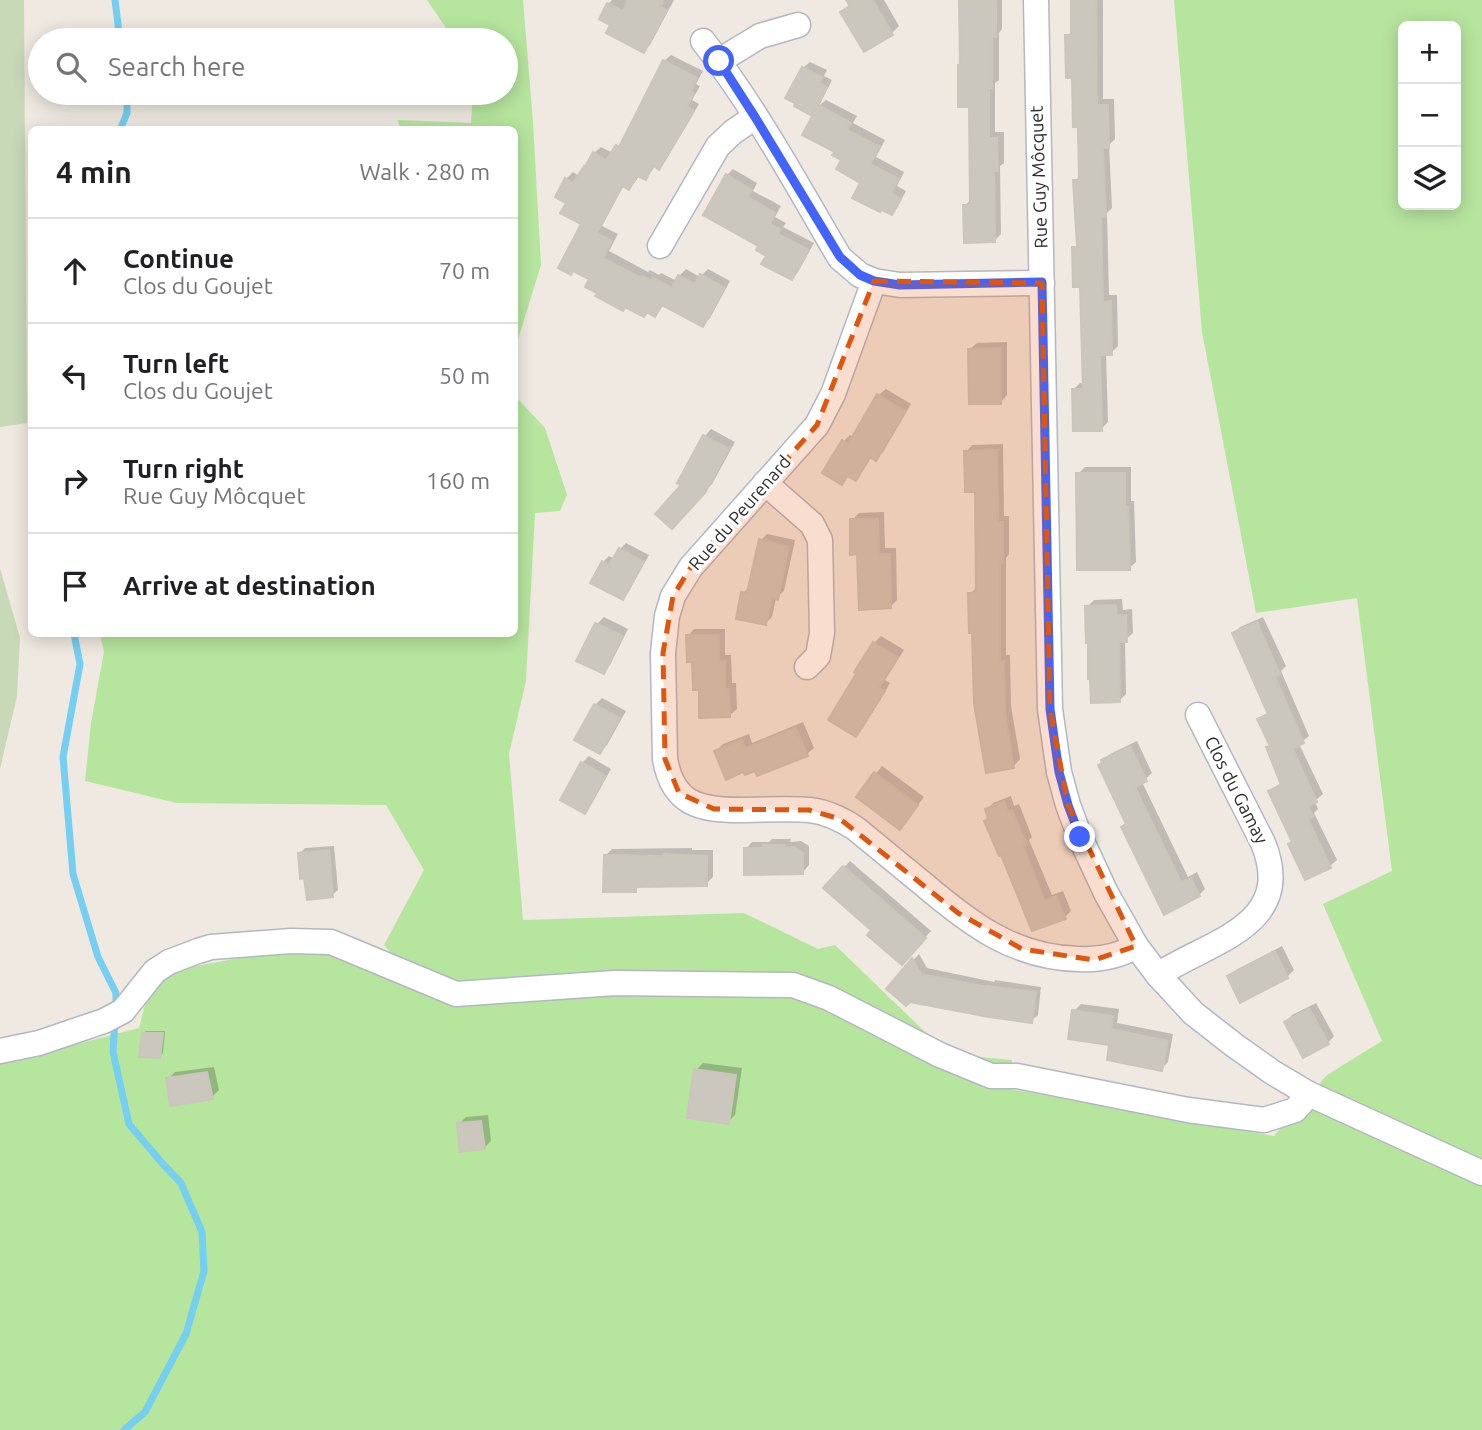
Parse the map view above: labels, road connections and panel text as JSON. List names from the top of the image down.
{
  "streets": {
    "street": ["Rue Guy Môcquet", "Rue du Peurenard", "Clos du Gamay"]
  },
  "crossings": [
    ["Rue Guy Môcquet", "Rue du Peurenard"],
    ["Rue Guy Môcquet", "Clos du Gamay"]
  ],
  "page": {
    "map_buttons": ["+", "−"],
    "search": "Search here",
    "heading": ["4 min", "Walk · 280 m"],
    "list": [
      ["Continue", "Clos du Goujet", "70 m"],
      ["Turn left", "Clos du Goujet", "50 m"],
      ["Turn right", "Rue Guy Môcquet", "160 m"],
      "Arrive at destination"
    ]
  }
}
